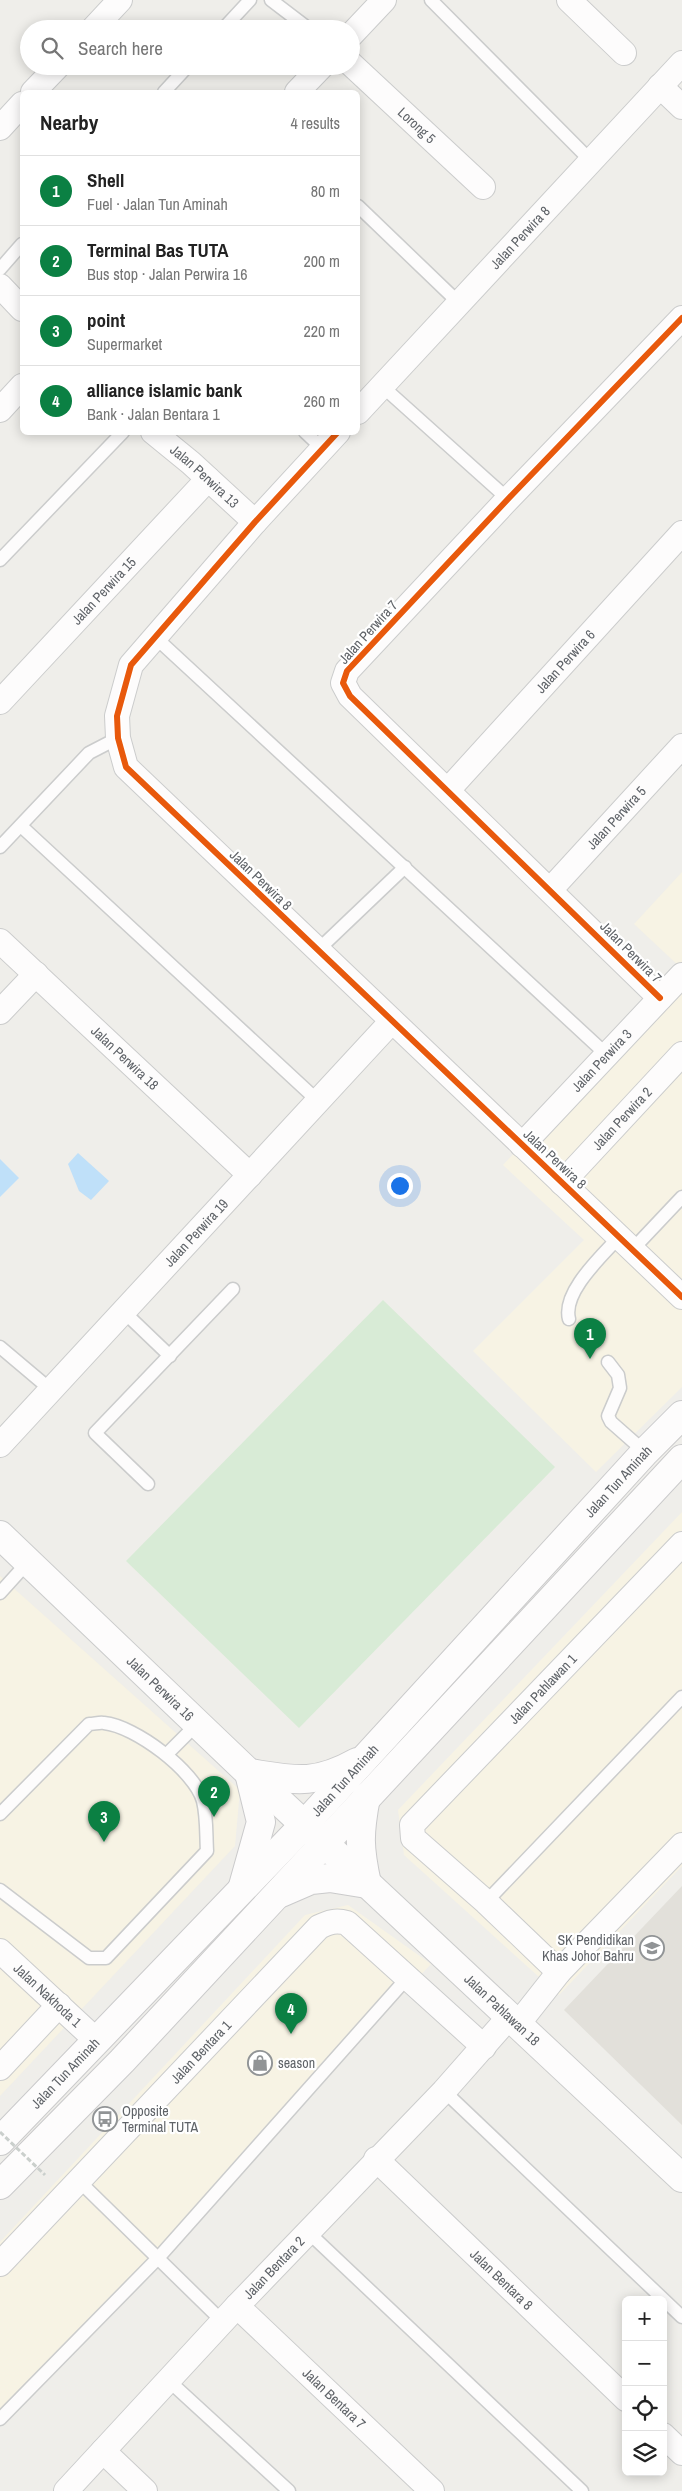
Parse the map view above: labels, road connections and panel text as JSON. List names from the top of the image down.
{
  "streets": {
    "main road": ["Jalan Tun Aminah", "Jalan Perwira 16", "Jalan Pahlawan 18"],
    "street": [
      "Lorong 5",
      "Jalan Perwira 8",
      "Jalan Perwira 13",
      "Jalan Perwira 15",
      "Jalan Perwira 7",
      "Jalan Perwira 6",
      "Jalan Perwira 5",
      "Jalan Perwira 18",
      "Jalan Perwira 3",
      "Jalan Perwira 2",
      "Jalan Perwira 19",
      "Jalan Pahlawan 1",
      "Jalan Nakhoda 1",
      "Jalan Bentara 1",
      "Jalan Bentara 2",
      "Jalan Bentara 8",
      "Jalan Bentara 7"
    ]
  },
  "crossings": [
    ["Jalan Perwira 8", "Jalan Perwira 13"],
    ["Jalan Perwira 8", "Jalan Perwira 3"],
    ["Jalan Perwira 8", "Jalan Perwira 2"],
    ["Jalan Perwira 8", "Jalan Perwira 19"],
    ["Jalan Perwira 13", "Jalan Perwira 15"],
    ["Jalan Perwira 7", "Jalan Perwira 6"],
    ["Jalan Perwira 7", "Jalan Perwira 5"],
    ["Jalan Perwira 7", "Jalan Perwira 3"],
    ["Jalan Perwira 18", "Jalan Perwira 19"],
    ["Jalan Tun Aminah", "Jalan Perwira 16"],
    ["Jalan Tun Aminah", "Jalan Nakhoda 1"],
    ["Jalan Tun Aminah", "Jalan Pahlawan 18"],
    ["Jalan Perwira 16", "Jalan Pahlawan 18"],
    ["Jalan Pahlawan 18", "Jalan Bentara 2"],
    ["Jalan Bentara 2", "Jalan Bentara 8"],
    ["Jalan Bentara 2", "Jalan Bentara 7"]
  ],
  "places": {
    "school or university": ["SK Pendidikan Khas Johor Bahru"],
    "shop": ["season"],
    "bus stop": ["Opposite Terminal TUTA"]
  },
  "page": {
    "search": "Search here",
    "heading": ["Nearby", "4 results"],
    "list": [
      {
        "mark": "1",
        "name": "Shell",
        "note": "Fuel · Jalan Tun Aminah",
        "value": "80 m"
      },
      {
        "mark": "2",
        "name": "Terminal Bas TUTA",
        "note": "Bus stop · Jalan Perwira 16",
        "value": "200 m"
      },
      {
        "mark": "3",
        "name": "point",
        "note": "Supermarket",
        "value": "220 m"
      },
      {
        "mark": "4",
        "name": "alliance islamic bank",
        "note": "Bank · Jalan Bentara 1",
        "value": "260 m"
      }
    ],
    "pins": [
      "1",
      "2",
      "3",
      "4"
    ],
    "map_buttons": ["+", "−"]
  }
}
